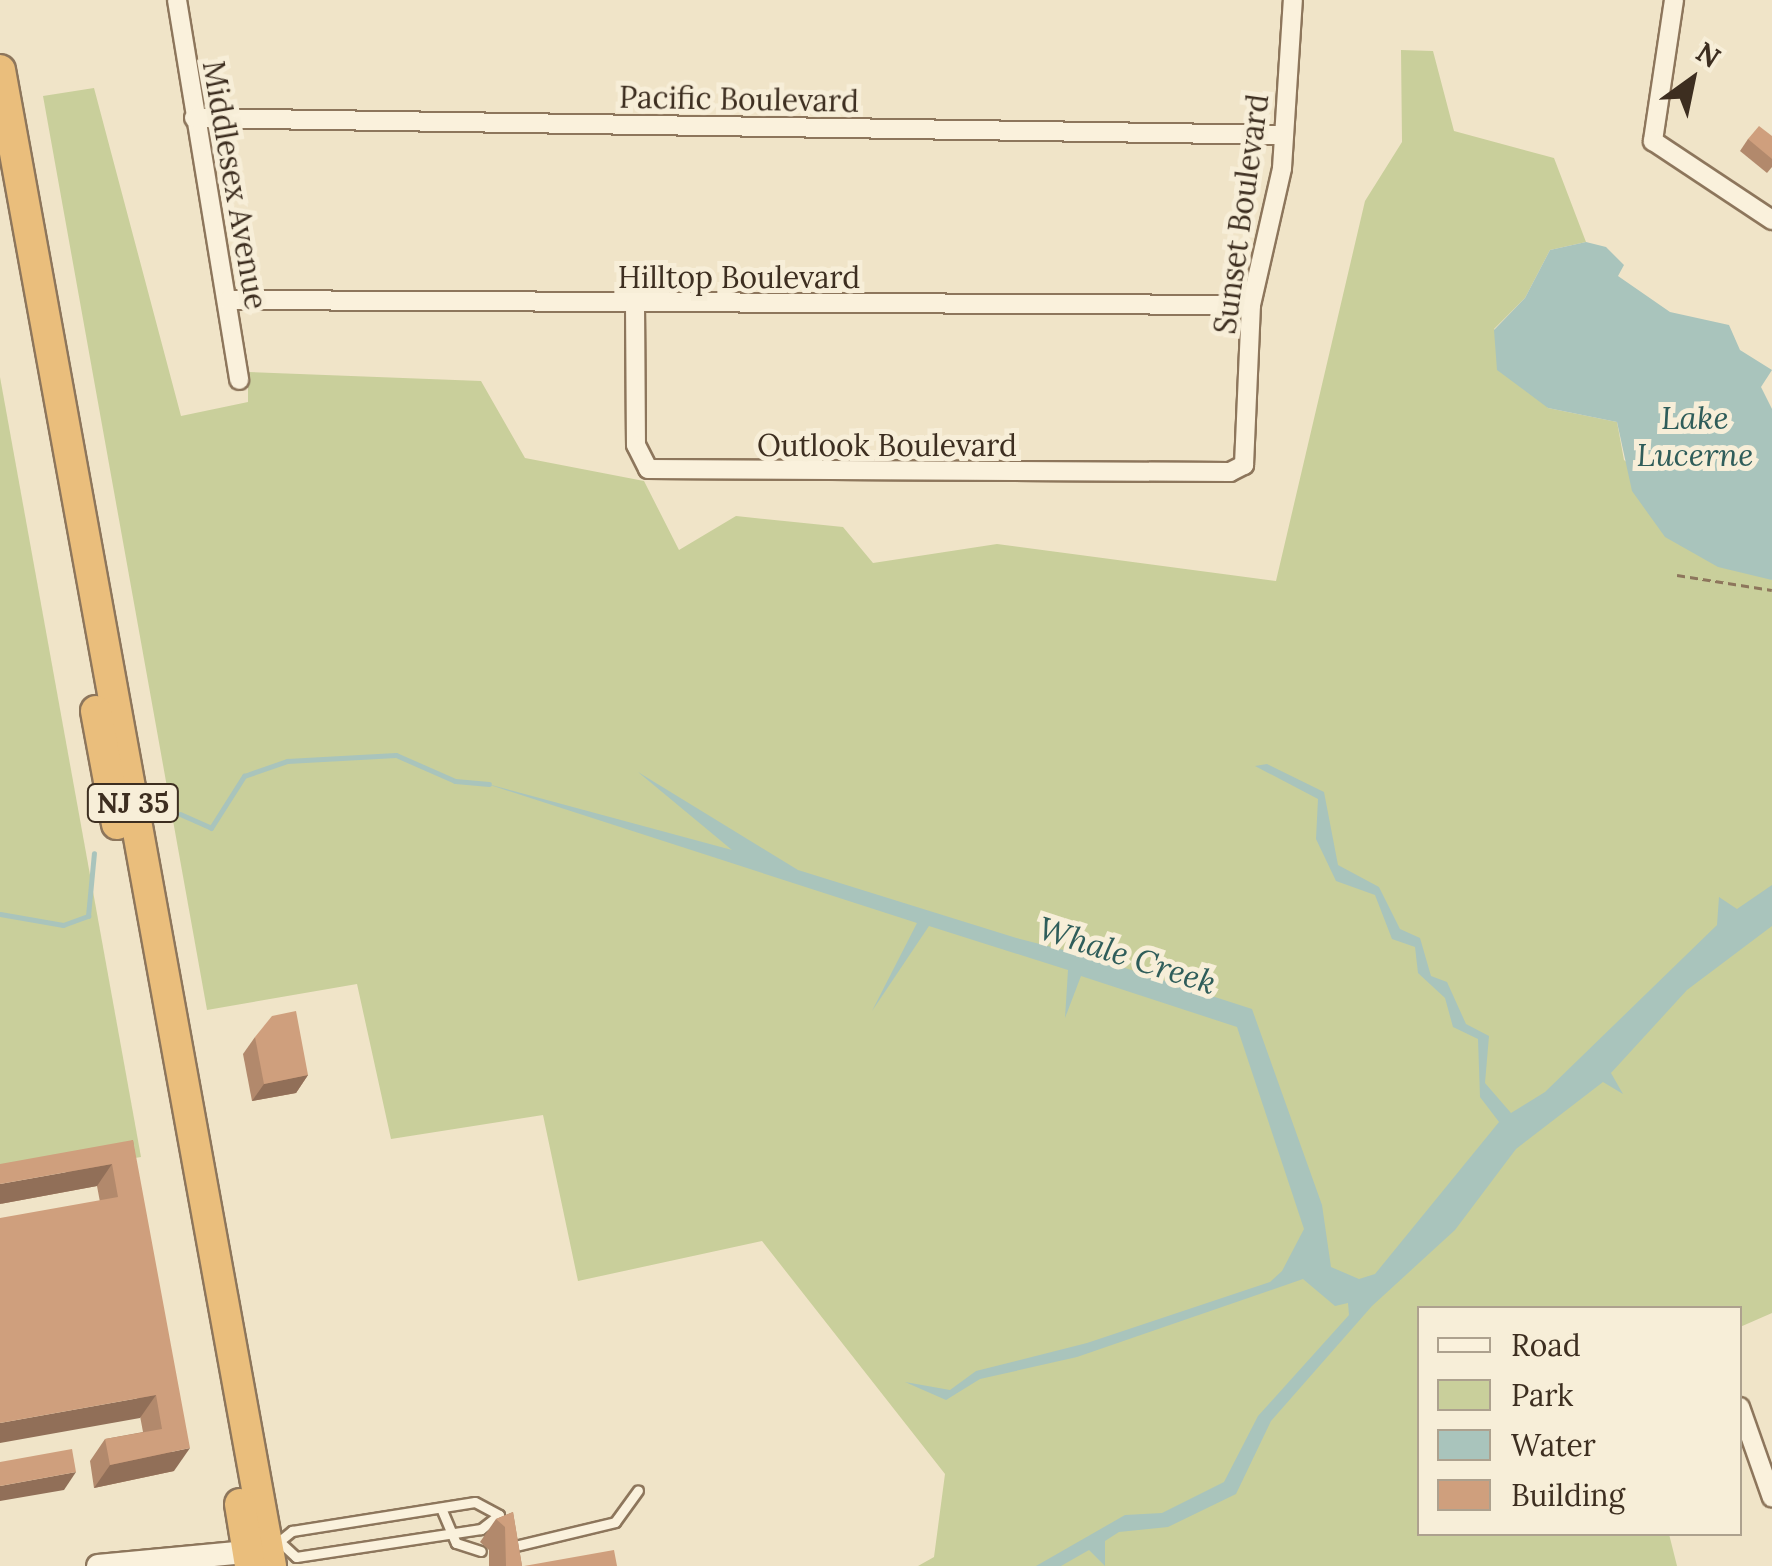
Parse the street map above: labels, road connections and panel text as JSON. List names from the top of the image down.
{
  "streets": {
    "highway": ["NJ 35"],
    "street": [
      "Pacific Boulevard",
      "Middlesex Avenue",
      "Sunset Boulevard",
      "Hilltop Boulevard",
      "Outlook Boulevard"
    ]
  },
  "crossings": [
    ["Pacific Boulevard", "Middlesex Avenue"],
    ["Pacific Boulevard", "Sunset Boulevard"],
    ["Middlesex Avenue", "Hilltop Boulevard"],
    ["Sunset Boulevard", "Hilltop Boulevard"],
    ["Sunset Boulevard", "Outlook Boulevard"],
    ["Hilltop Boulevard", "Outlook Boulevard"]
  ],
  "water": ["Lake Lucerne", "Whale Creek"],
  "legend": [
    "Road",
    "Park",
    "Water",
    "Building"
  ],
  "north": "top right"
}
